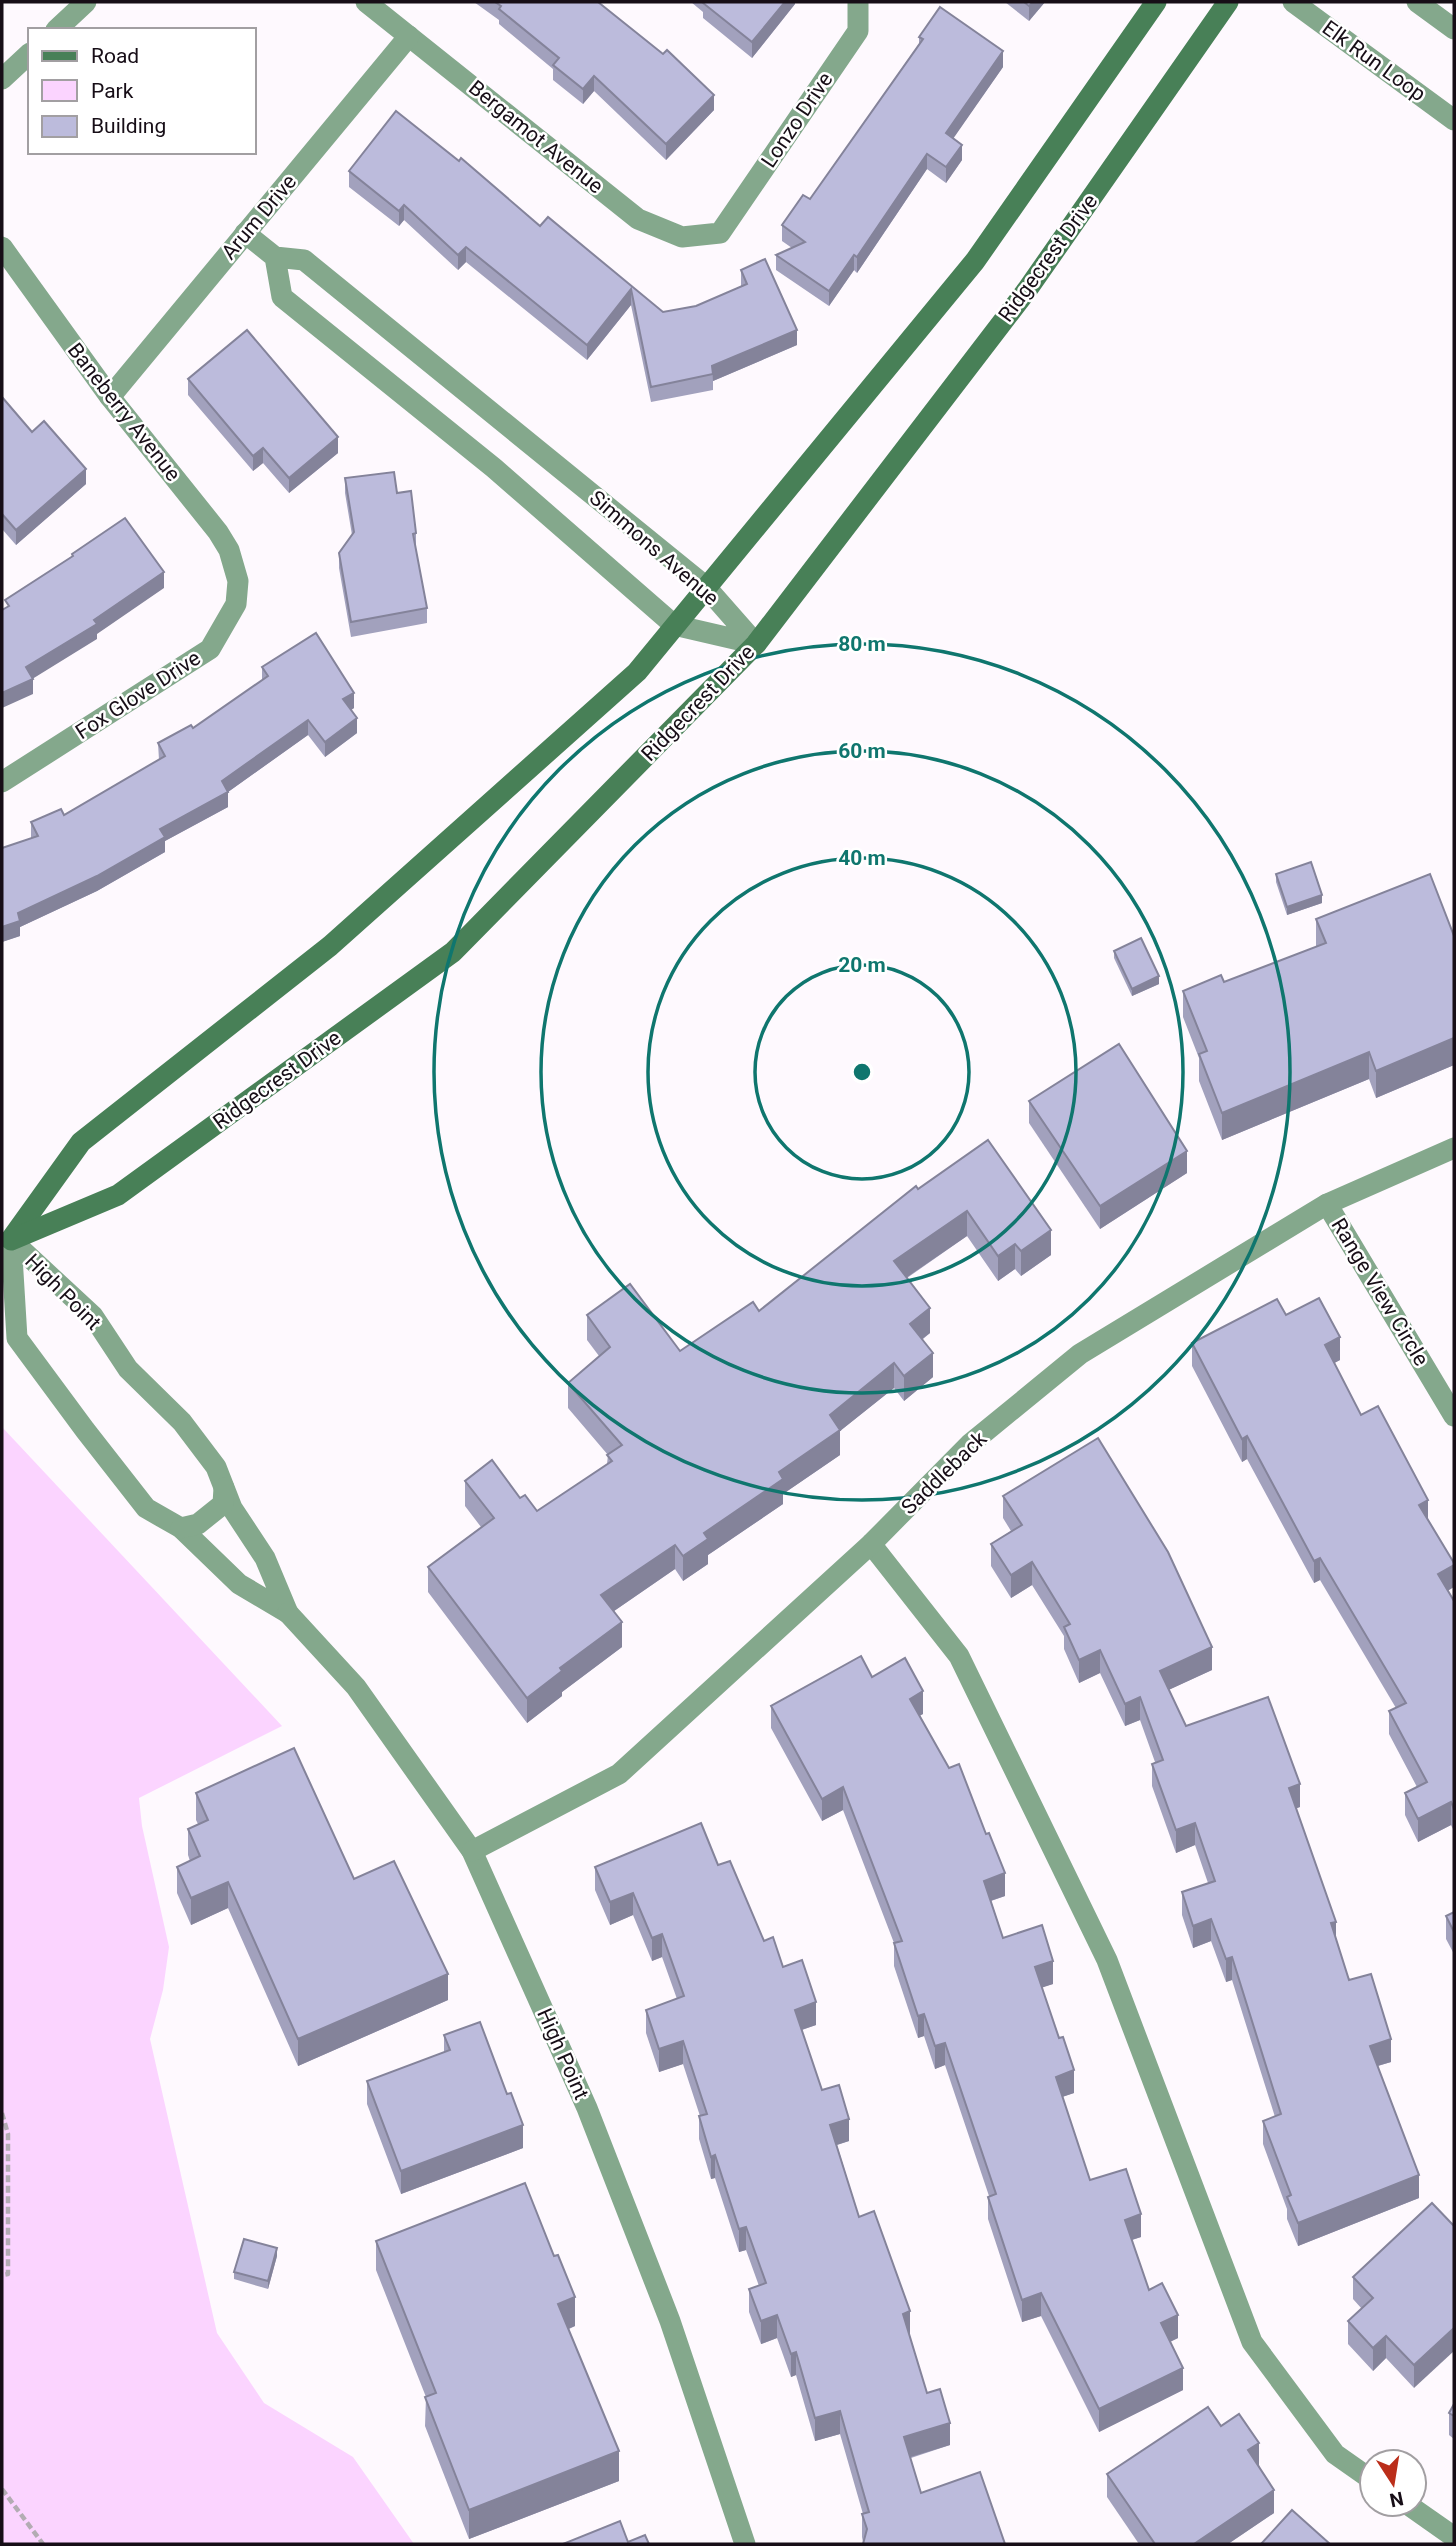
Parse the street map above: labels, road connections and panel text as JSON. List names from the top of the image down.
{
  "streets": {
    "street": [
      "Elk Run Loop",
      "Lonzo Drive",
      "Bergamot Avenue",
      "Arum Drive",
      "Ridgecrest Drive",
      "Baneberry Avenue",
      "Simmons Avenue",
      "Fox Glove Drive",
      "High Point",
      "Range View Circle",
      "Saddleback"
    ]
  },
  "crossings": [
    ["Lonzo Drive", "Bergamot Avenue"],
    ["Bergamot Avenue", "Arum Drive"],
    ["Arum Drive", "Baneberry Avenue"],
    ["Arum Drive", "Simmons Avenue"],
    ["Ridgecrest Drive", "Simmons Avenue"],
    ["Ridgecrest Drive", "High Point"],
    ["Baneberry Avenue", "Fox Glove Drive"],
    ["High Point", "Saddleback"],
    ["Range View Circle", "Saddleback"]
  ],
  "legend": ["Road", "Park", "Building"],
  "north": "bottom",
  "rings": [
    "80 m",
    "60 m",
    "40 m",
    "20 m"
  ]
}
